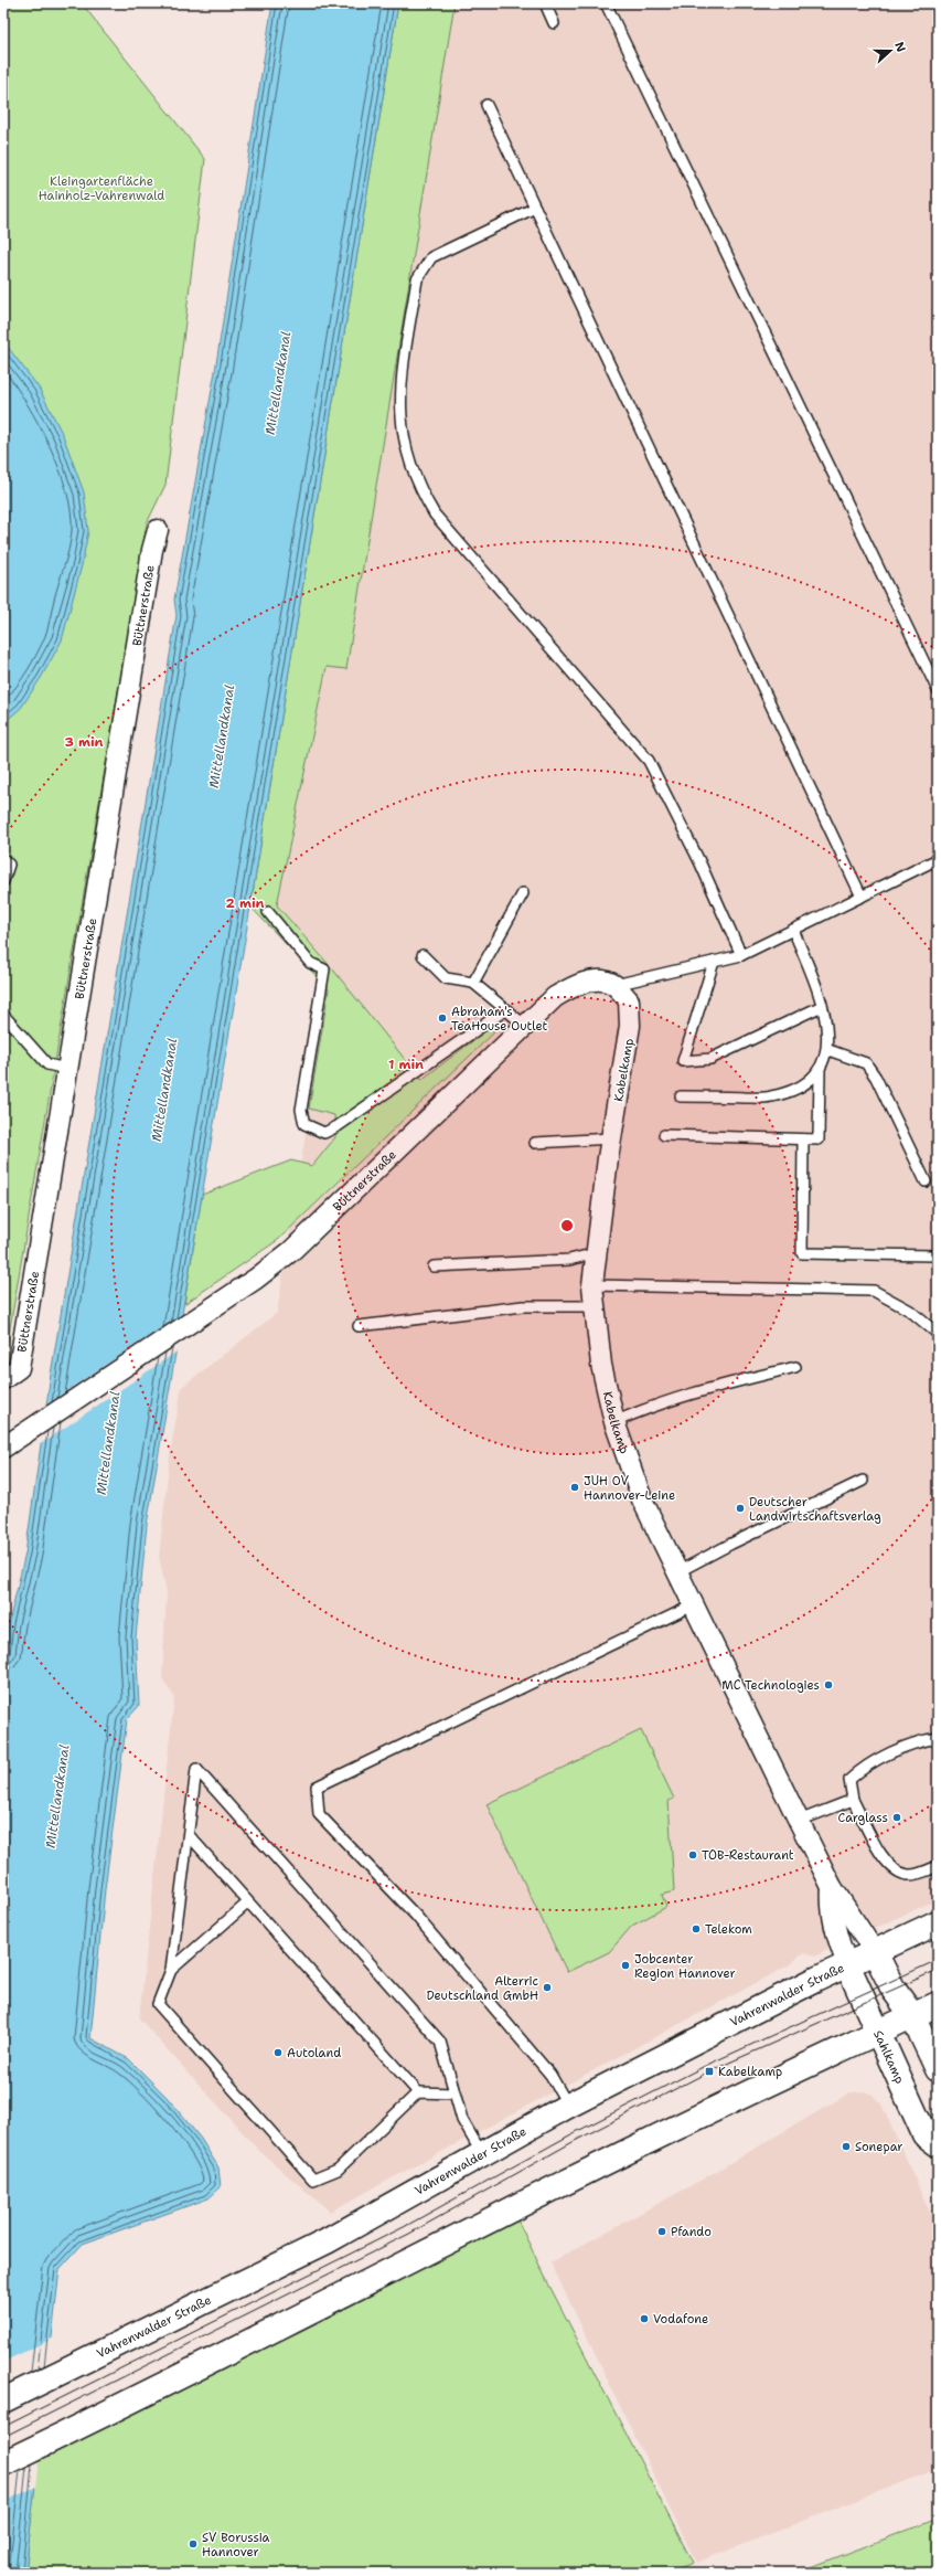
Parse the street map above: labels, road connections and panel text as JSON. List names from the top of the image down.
{
  "streets": {
    "main road": ["Vahrenwalder Straße", "Sahlkamp"],
    "street": ["Büttnerstraße", "Kabelkamp"]
  },
  "crossings": [
    ["Büttnerstraße", "Kabelkamp"],
    ["Kabelkamp", "Vahrenwalder Straße"],
    ["Kabelkamp", "Sahlkamp"],
    ["Vahrenwalder Straße", "Sahlkamp"]
  ],
  "water": ["Mittellandkanal"],
  "parks": ["Kleingartenfläche Hainholz-Vahrenwald"],
  "places": {
    "other": [
      "Abraham's TeaHouse Outlet",
      "JUH OV Hannover-Leine",
      "Deutscher Landwirtschaftsverlag",
      "MC Technologies",
      "Carglass",
      "TOB-Restaurant",
      "Telekom",
      "Jobcenter Region Hannover",
      "Alterric Deutschland GmbH",
      "Autoland",
      "Sonepar",
      "Pfando",
      "Vodafone",
      "SV Borussia Hannover"
    ],
    "transit": ["Kabelkamp"]
  },
  "north": "right",
  "rings": ["3 min", "2 min", "1 min"]
}
